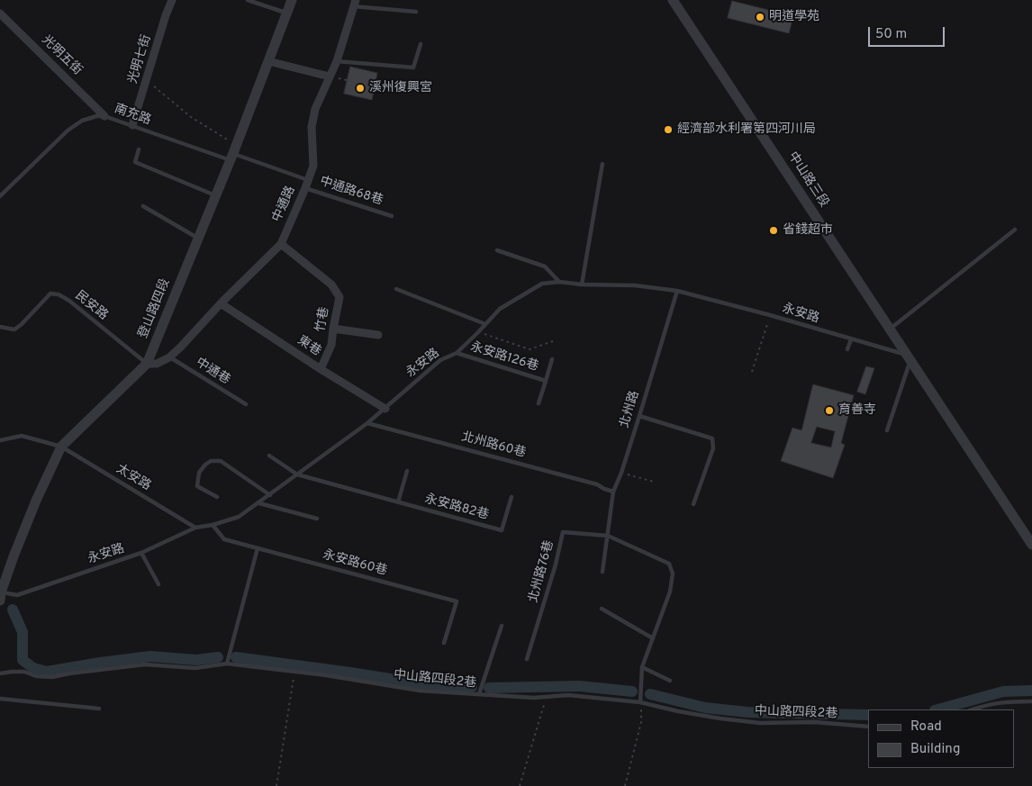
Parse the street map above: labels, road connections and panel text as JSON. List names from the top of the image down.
{
  "streets": {
    "street": [
      "光明五街",
      "光明七街",
      "中山路三段",
      "中通路",
      "登山路四段",
      "竹巷",
      "東巷"
    ],
    "lane": [
      "南充路",
      "中通路68巷",
      "民安路",
      "永安路",
      "永安路126巷",
      "中通巷",
      "北州路",
      "北州路60巷",
      "太安路",
      "永安路82巷",
      "永安路60巷",
      "北州路76巷",
      "中山路四段2巷"
    ]
  },
  "crossings": [
    ["光明五街", "南充路"],
    ["光明七街", "南充路"],
    ["南充路", "中通路68巷"],
    ["南充路", "中通路"],
    ["南充路", "登山路四段"],
    ["中山路三段", "永安路"],
    ["中通路68巷", "中通路"],
    ["中通路", "民安路"],
    ["中通路", "登山路四段"],
    ["中通路", "竹巷"],
    ["中通路", "東巷"],
    ["中通路", "中通巷"],
    ["民安路", "登山路四段"],
    ["登山路四段", "永安路"],
    ["登山路四段", "太安路"],
    ["永安路", "東巷"],
    ["永安路", "永安路126巷"],
    ["永安路", "北州路"],
    ["永安路", "北州路60巷"],
    ["永安路", "太安路"],
    ["永安路", "永安路82巷"],
    ["永安路", "永安路60巷"],
    ["竹巷", "東巷"],
    ["北州路", "北州路60巷"],
    ["北州路", "北州路76巷"]
  ],
  "places": [
    "明道學苑",
    "溪州復興宮",
    "經濟部水利署第四河川局",
    "省錢超市",
    "育善寺"
  ],
  "legend": ["Road", "Building"],
  "scale_bar": "50 m"
}
